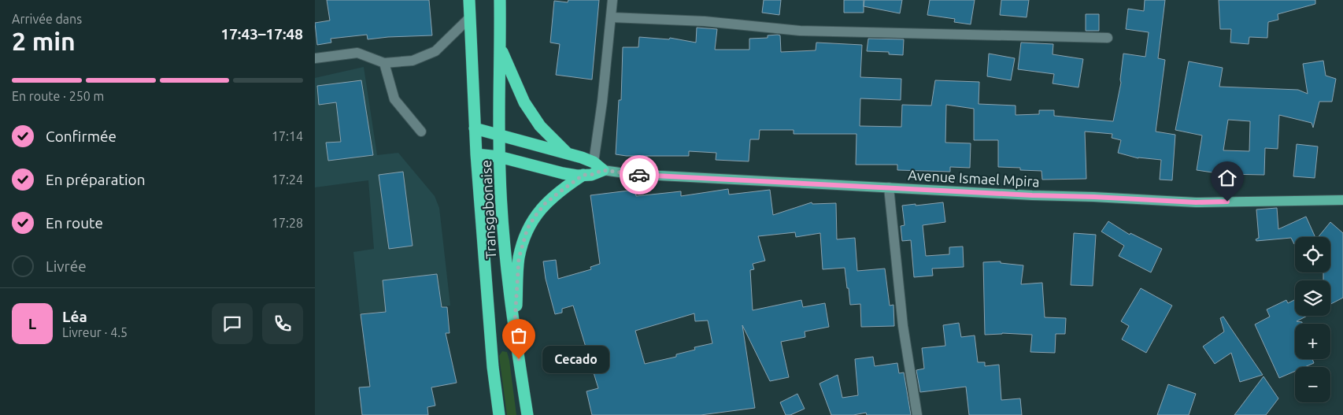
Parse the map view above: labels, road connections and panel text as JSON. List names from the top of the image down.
{
  "streets": {
    "highway": ["Transgabonaise"],
    "main road": ["Avenue Ismael Mpira"]
  },
  "places": ["Cecado"],
  "page": {
    "heading": ["2 min", "Arrivée dans", "17:43–17:48"],
    "panel": ["Léa", "Livreur · 4.5"],
    "bar": "En route · 250 m",
    "list": [
      ["Confirmée", "17:14"],
      ["En préparation", "17:24"],
      ["En route", "17:28"],
      "Livrée"
    ],
    "map_buttons": ["+", "−"],
    "round": "L",
    "bubble": "Cecado"
  }
}
